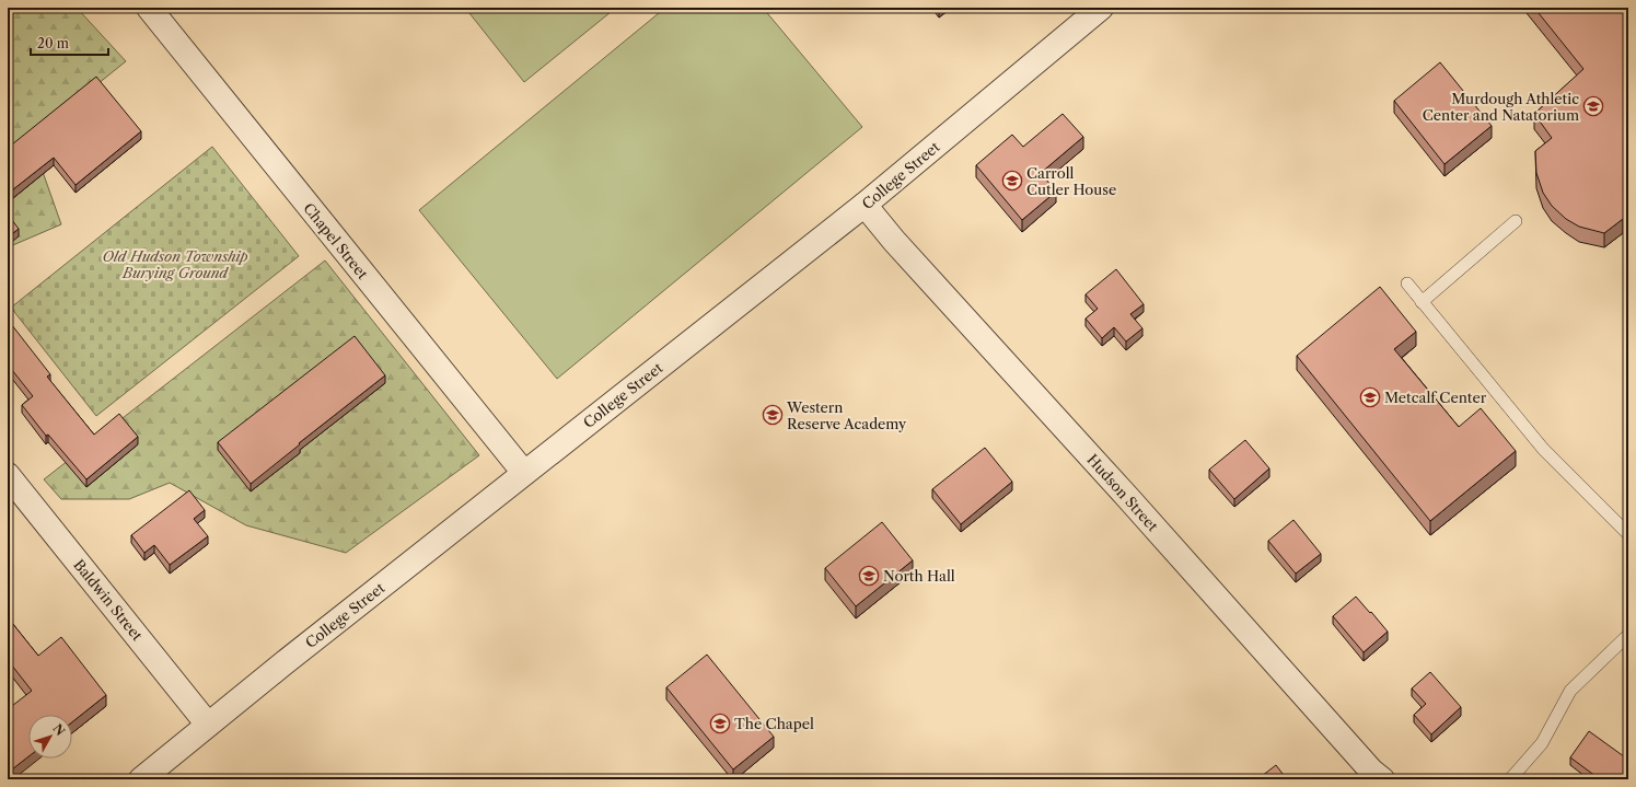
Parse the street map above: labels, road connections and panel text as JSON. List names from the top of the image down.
{
  "streets": {
    "street": [
      "College Street",
      "Chapel Street",
      "Hudson Street",
      "Baldwin Street"
    ]
  },
  "crossings": [
    ["College Street", "Chapel Street"],
    ["College Street", "Hudson Street"],
    ["College Street", "Baldwin Street"]
  ],
  "parks": ["Old Hudson Township Burying Ground"],
  "places": {
    "school or university": [
      "Murdough Athletic Center and Natatorium",
      "Carroll Cutler House",
      "Metcalf Center",
      "Western Reserve Academy",
      "North Hall",
      "The Chapel"
    ]
  },
  "scale_bar": "20 m",
  "north": "top right"
}
